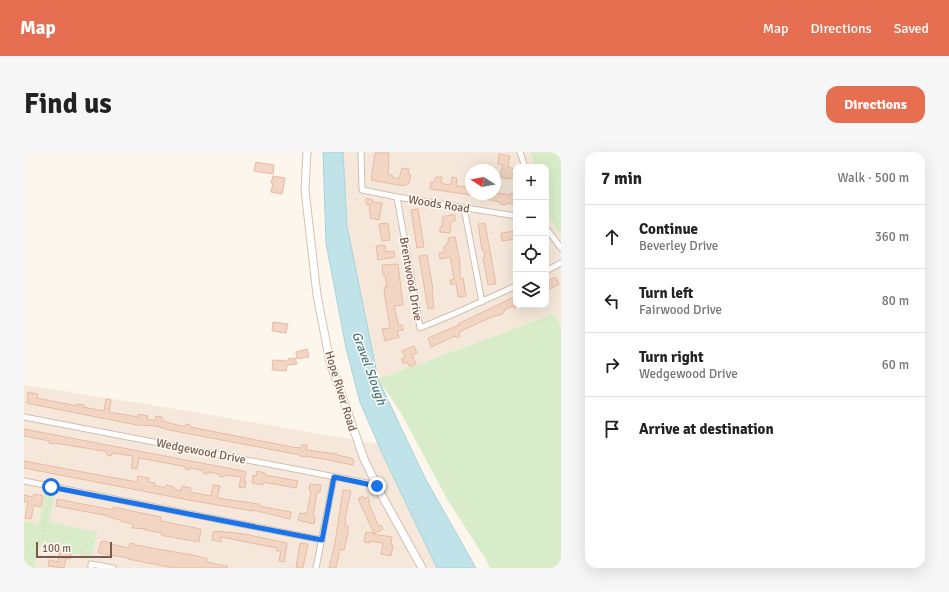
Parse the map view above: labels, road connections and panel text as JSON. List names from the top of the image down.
{
  "streets": {
    "street": [
      "Woods Road",
      "Brentwood Drive",
      "Hope River Road",
      "Wedgewood Drive"
    ]
  },
  "crossings": [
    ["Woods Road", "Brentwood Drive"],
    ["Hope River Road", "Wedgewood Drive"]
  ],
  "water": ["Gravel Slough"],
  "scale_bar": "100 m",
  "north": "left",
  "page": {
    "header": "Map",
    "nav": ["Map", "Directions", "Saved"],
    "buttons": "Directions",
    "title": "Find us",
    "heading": ["7 min", "Walk · 500 m"],
    "map_buttons": ["+", "−"],
    "list": [
      ["Continue", "Beverley Drive", "360 m"],
      ["Turn left", "Fairwood Drive", "80 m"],
      ["Turn right", "Wedgewood Drive", "60 m"],
      "Arrive at destination"
    ],
    "scale": "100 m"
  }
}
